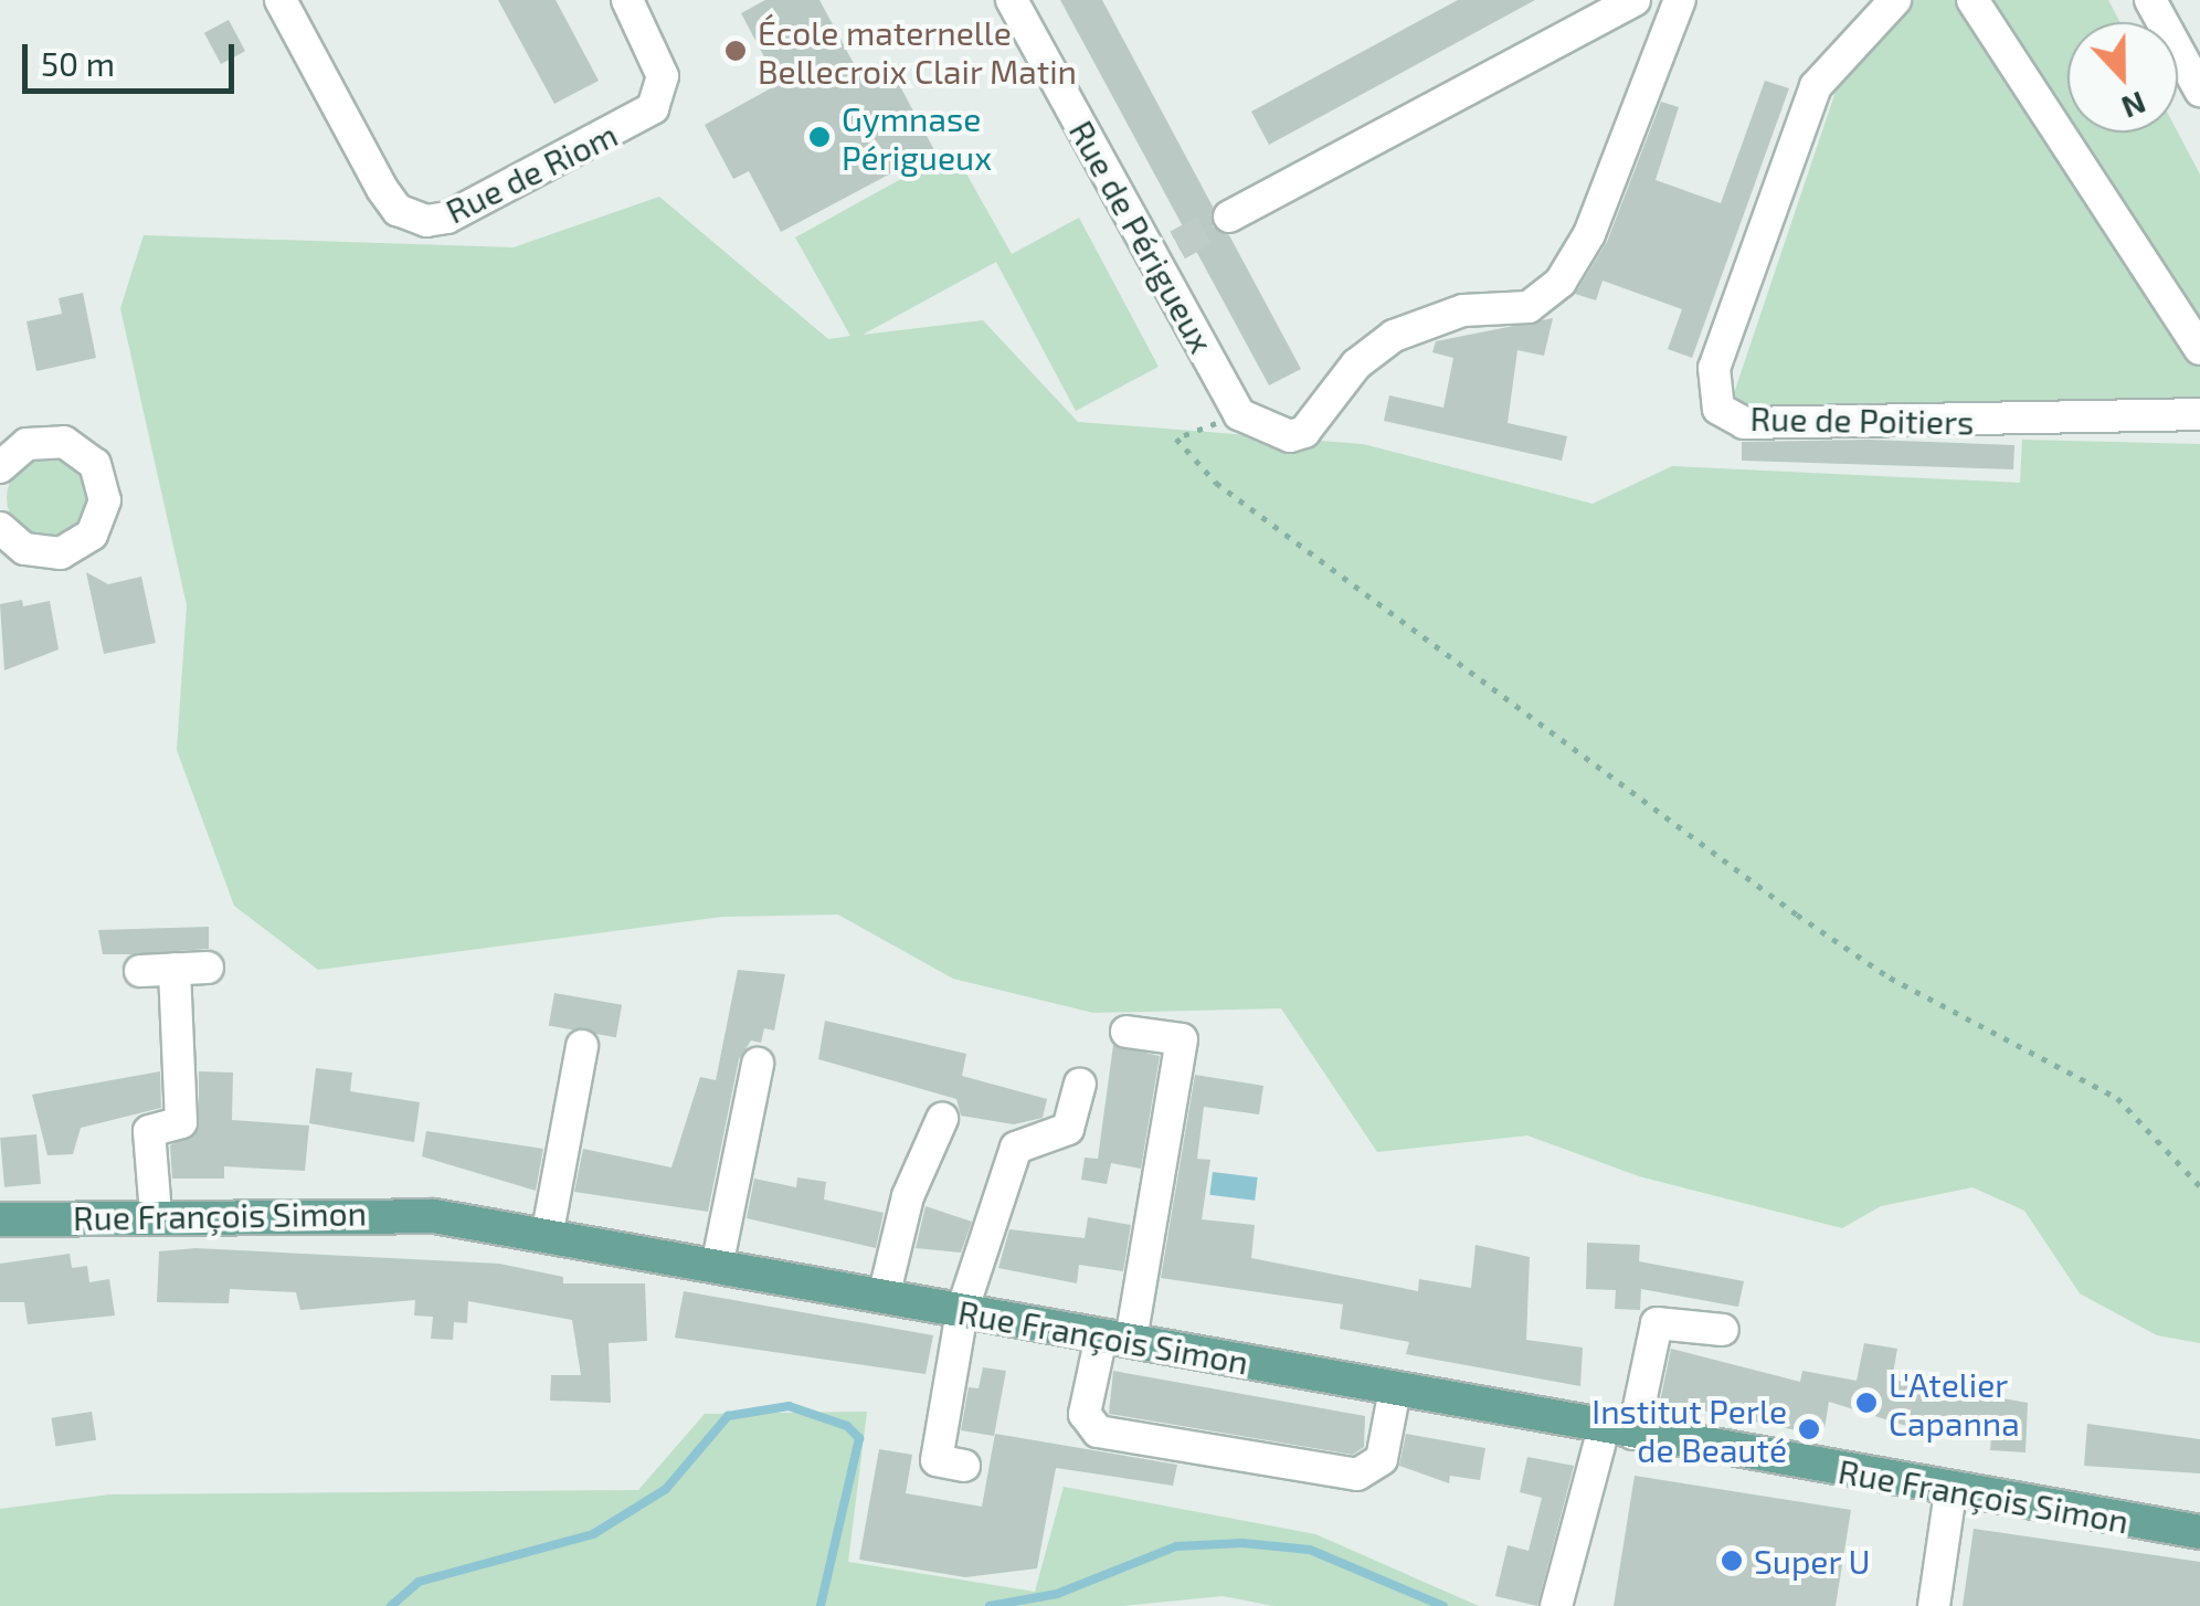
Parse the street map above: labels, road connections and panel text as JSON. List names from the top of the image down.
{
  "streets": {
    "main road": ["Rue François Simon"],
    "street": ["Rue de Riom", "Rue de Périgueux", "Rue de Poitiers"]
  },
  "places": [
    "École maternelle Bellecroix Clair Matin",
    "Gymnase Périgueux",
    "L'Atelier Capanna",
    "Institut Perle de Beauté",
    "Super U"
  ],
  "scale_bar": "50 m",
  "north": "bottom"
}
